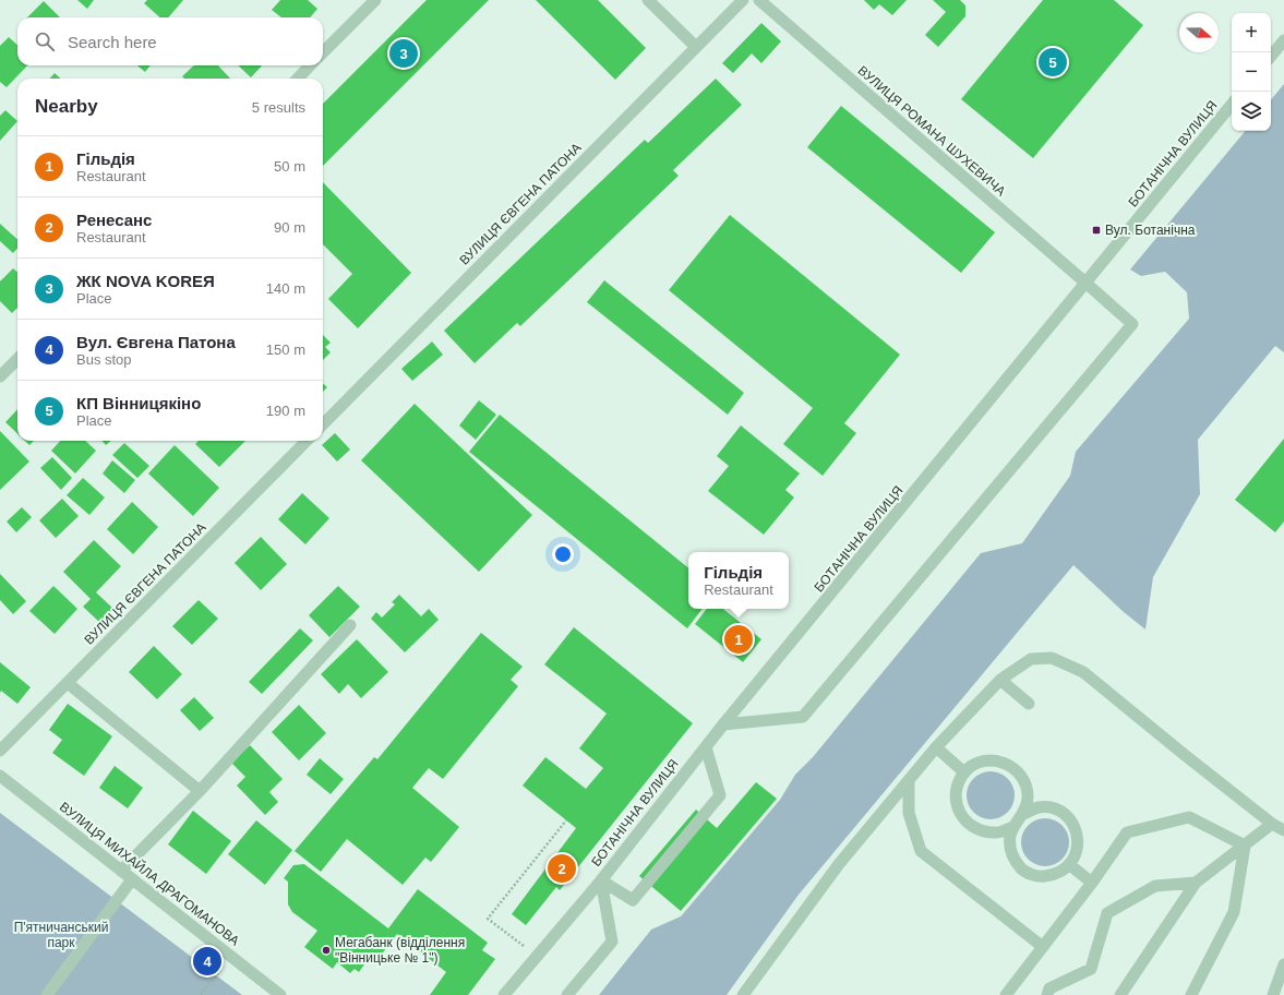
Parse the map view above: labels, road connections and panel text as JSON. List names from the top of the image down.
{
  "streets": {
    "street": [
      "ВУЛИЦЯ РОМАНА ШУХЕВИЧА",
      "БОТАНІЧНА ВУЛИЦЯ",
      "ВУЛИЦЯ ЄВГЕНА ПАТОНА",
      "ВУЛИЦЯ МИХАЙЛА ДРАГОМАНОВА"
    ]
  },
  "crossings": [
    ["ВУЛИЦЯ РОМАНА ШУХЕВИЧА", "БОТАНІЧНА ВУЛИЦЯ"]
  ],
  "parks": ["П'ятничанський парк"],
  "places": {
    "transit": ["Вул. Ботанічна"],
    "other": ["Мегабанк (відділення \"Вінницьке № 1\")"]
  },
  "north": "right",
  "page": {
    "map_buttons": ["+", "−"],
    "search": "Search here",
    "pins": [
      "3",
      "5",
      "1",
      "2",
      "4"
    ],
    "heading": ["Nearby", "5 results"],
    "list": [
      {
        "mark": "1",
        "name": "Гільдія",
        "note": "Restaurant",
        "value": "50 m"
      },
      {
        "mark": "2",
        "name": "Ренесанс",
        "note": "Restaurant",
        "value": "90 m"
      },
      {
        "mark": "3",
        "name": "ЖК NOVA KOREЯ",
        "note": "Place",
        "value": "140 m"
      },
      {
        "mark": "4",
        "name": "Вул. Євгена Патона",
        "note": "Bus stop",
        "value": "150 m"
      },
      {
        "mark": "5",
        "name": "КП Вінницякіно",
        "note": "Place",
        "value": "190 m"
      }
    ],
    "popup": ["Гільдія", "Restaurant"]
  }
}
